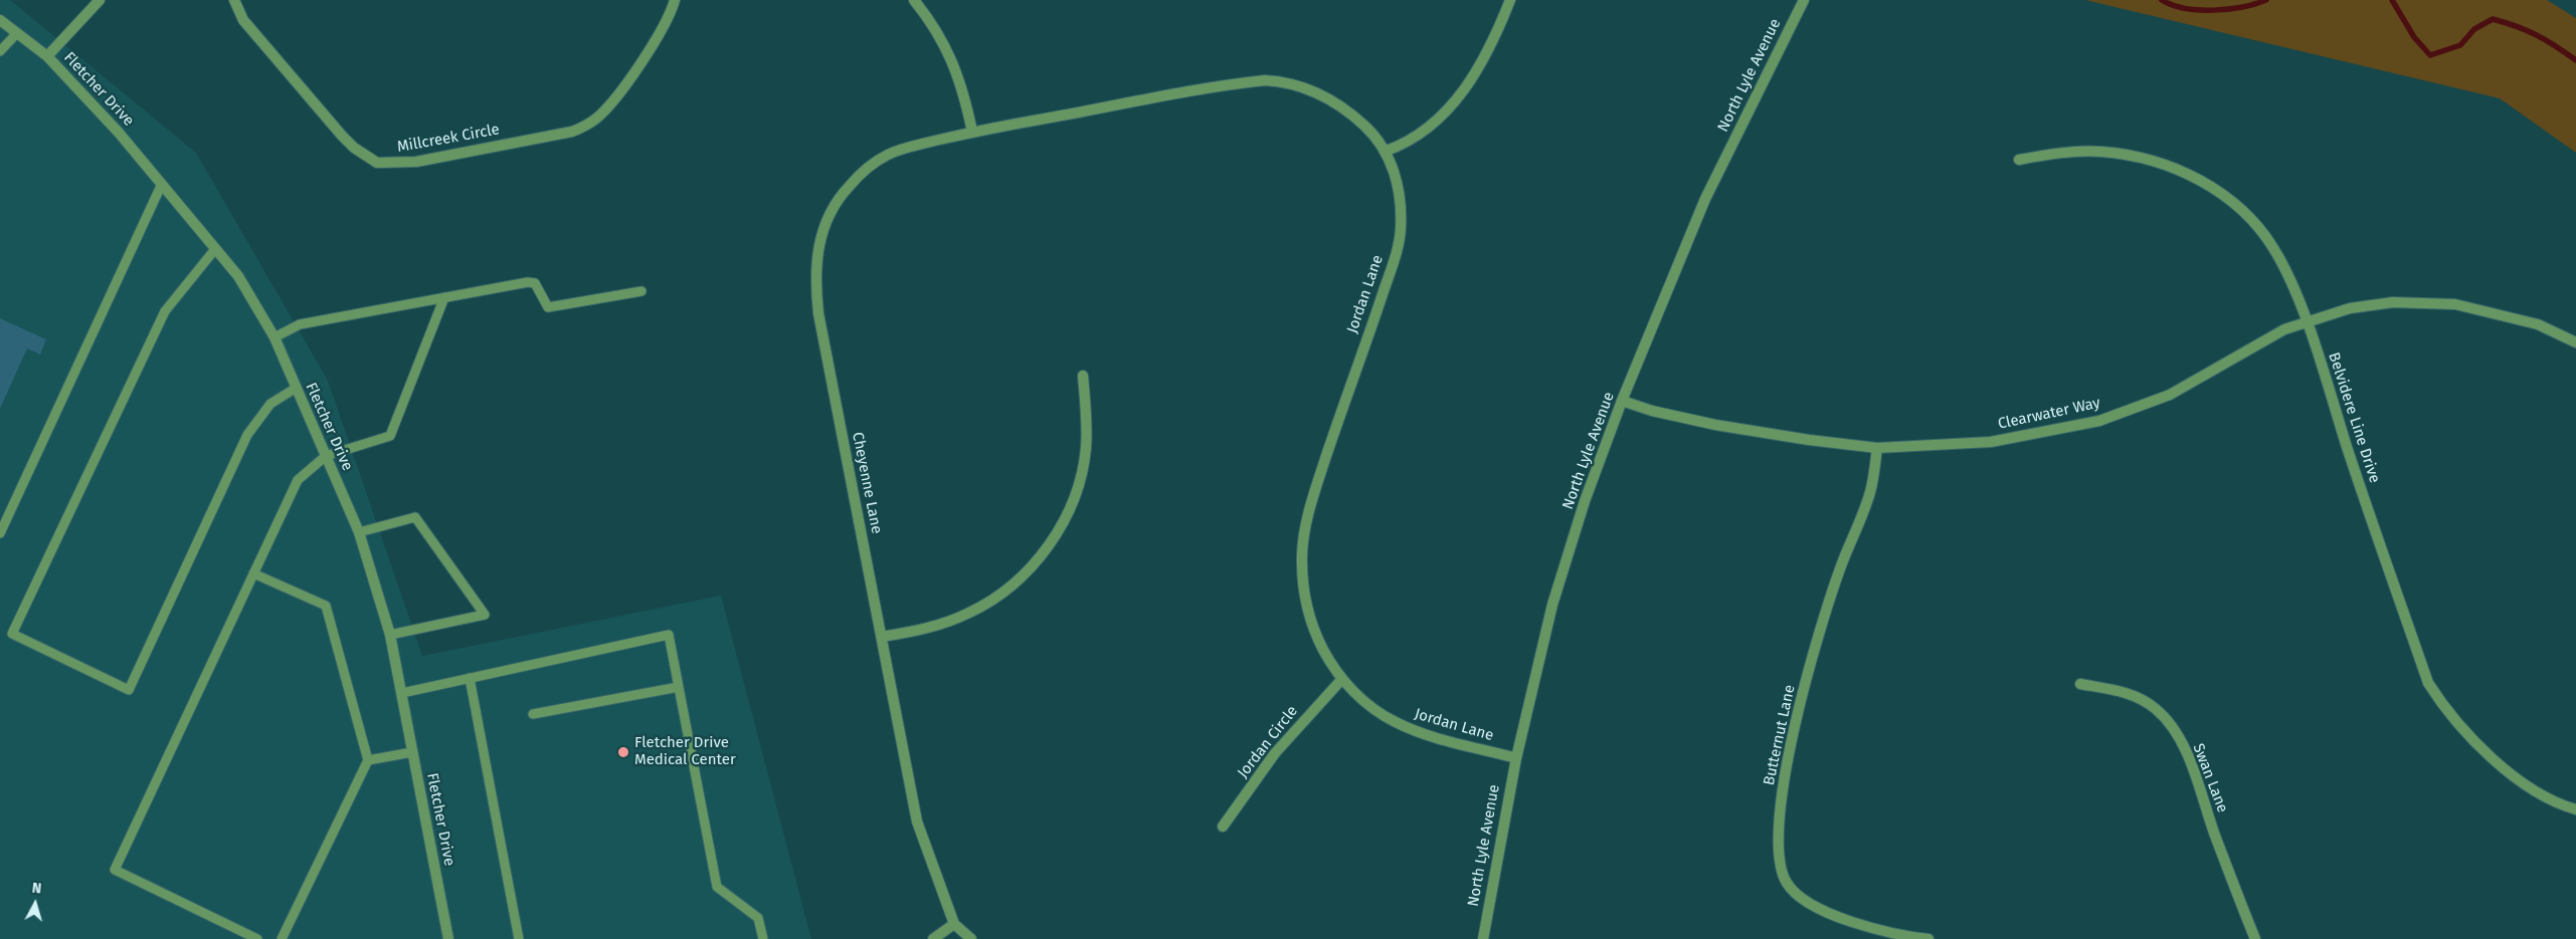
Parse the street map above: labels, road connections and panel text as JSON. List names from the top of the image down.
{
  "streets": {
    "street": [
      "North Lyle Avenue",
      "Fletcher Drive",
      "Millcreek Circle",
      "Jordan Lane",
      "Clearwater Way",
      "Belvidere Line Drive",
      "Cheyenne Lane",
      "Butternut Lane",
      "Jordan Circle",
      "Swan Lane"
    ]
  },
  "crossings": [
    ["North Lyle Avenue", "Jordan Lane"],
    ["North Lyle Avenue", "Clearwater Way"],
    ["Jordan Lane", "Cheyenne Lane"],
    ["Jordan Lane", "Jordan Circle"],
    ["Clearwater Way", "Belvidere Line Drive"],
    ["Clearwater Way", "Butternut Lane"]
  ],
  "places": ["Fletcher Drive Medical Center"],
  "north": "top"
}
